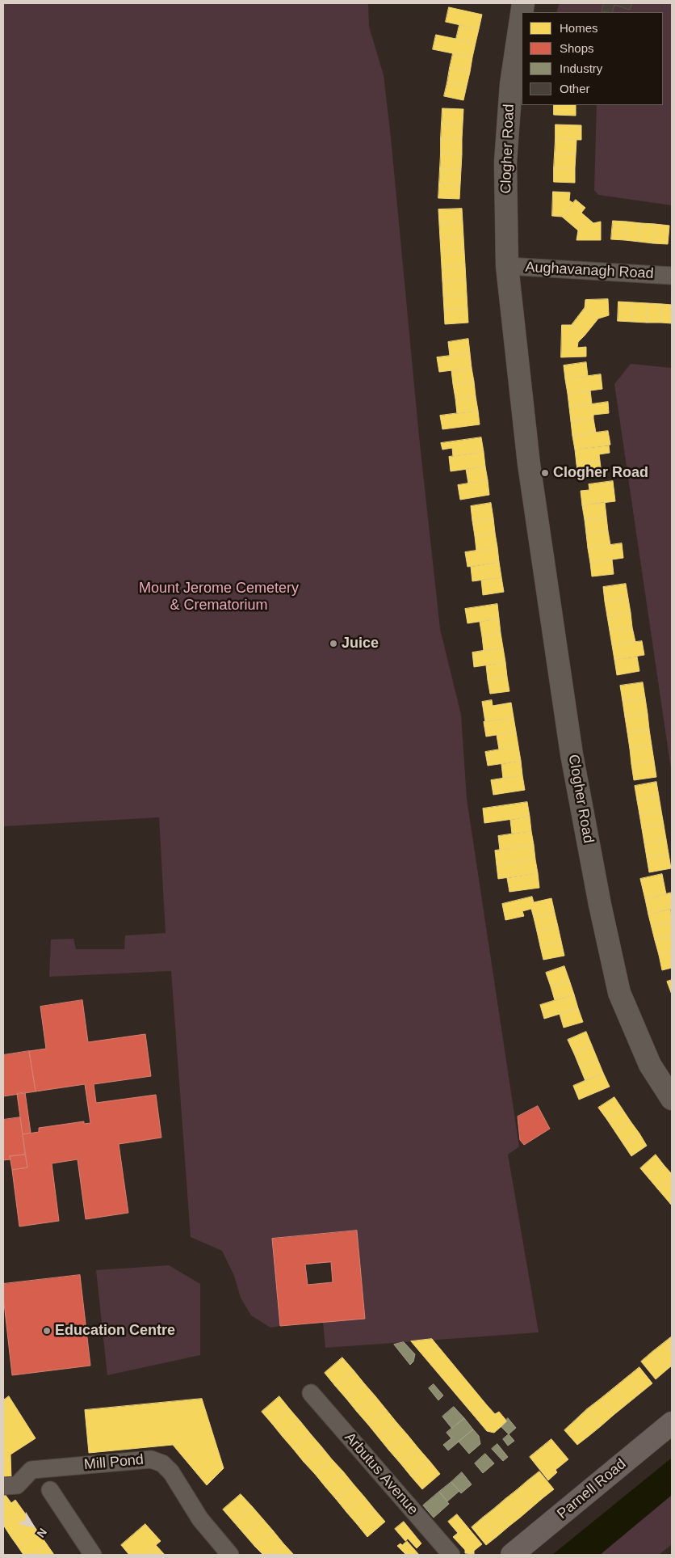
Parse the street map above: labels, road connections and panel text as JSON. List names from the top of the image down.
{
  "streets": {
    "main road": ["Parnell Road"],
    "street": [
      "Clogher Road",
      "Aughavanagh Road",
      "Mill Pond",
      "Arbutus Avenue"
    ]
  },
  "crossings": [
    ["Clogher Road", "Aughavanagh Road"]
  ],
  "parks": ["Mount Jerome Cemetery & Crematorium"],
  "places": ["Clogher Road", "Juice", "Education Centre"],
  "legend": [
    "Homes",
    "Shops",
    "Industry",
    "Other"
  ],
  "north": "bottom right"
}
